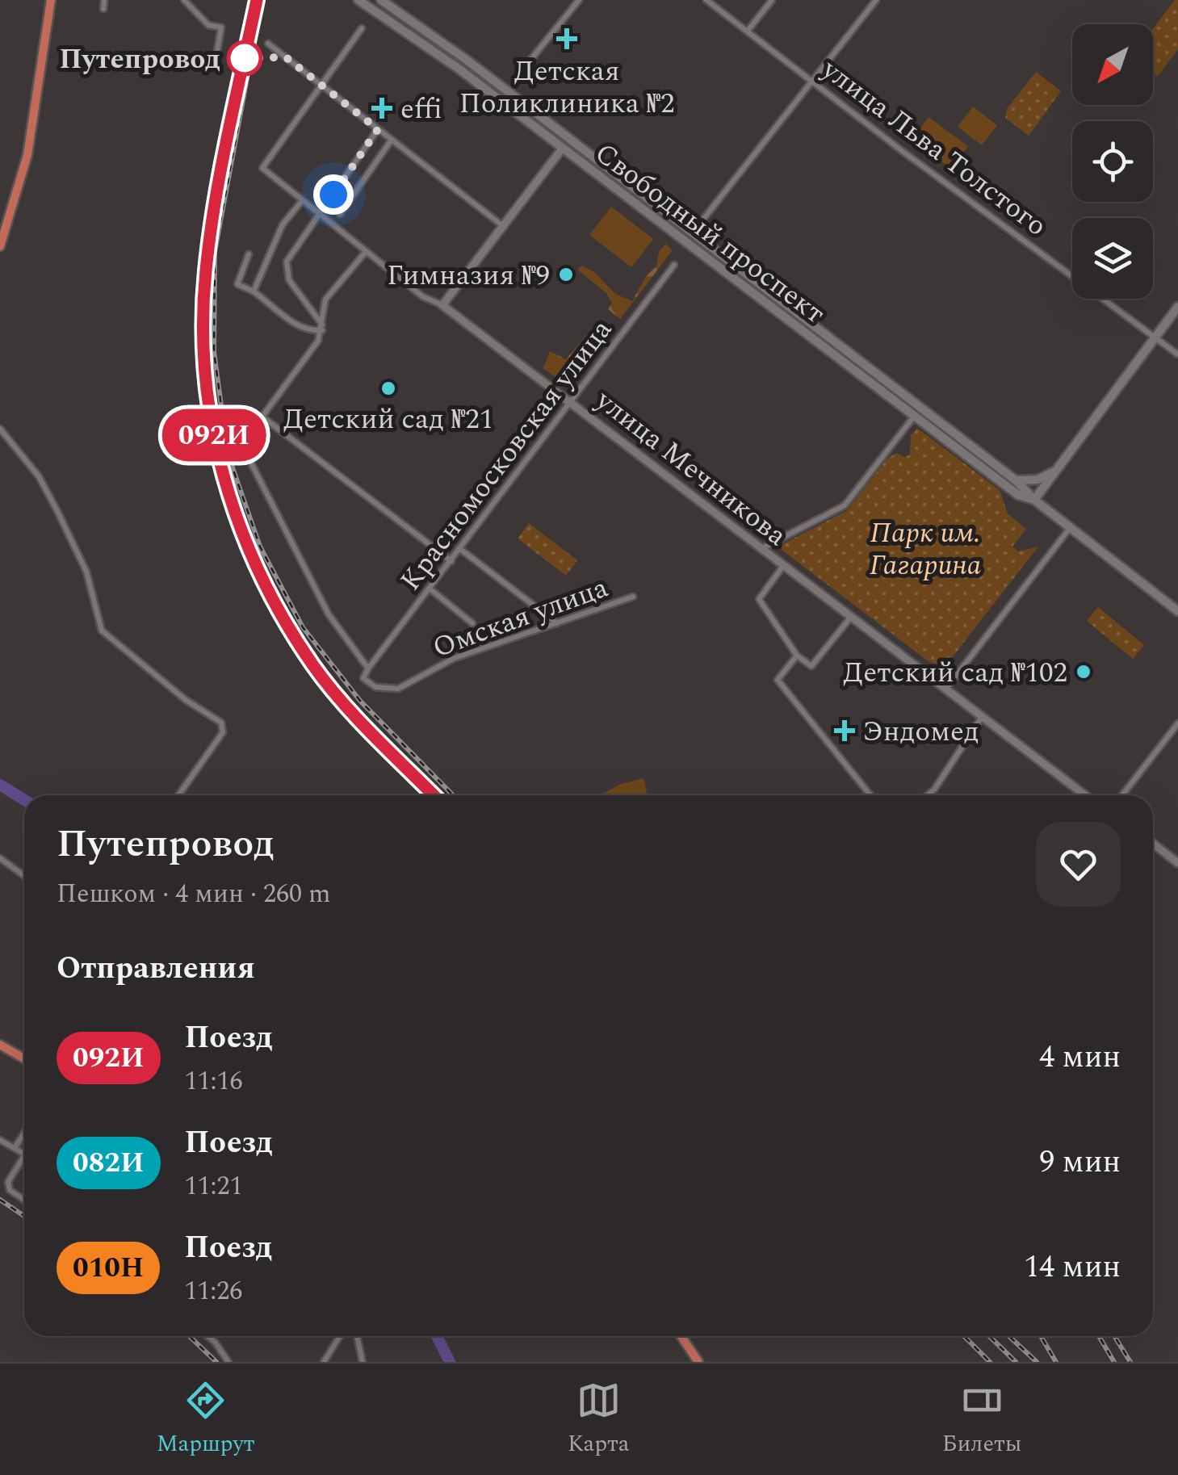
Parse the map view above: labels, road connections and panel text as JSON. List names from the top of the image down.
{
  "streets": {
    "main road": ["Свободный проспект"],
    "street": [
      "улица Льва Толстого",
      "Красномосковская улица",
      "улица Мечникова",
      "Омская улица"
    ]
  },
  "crossings": [
    ["Красномосковская улица", "улица Мечникова"],
    ["Красномосковская улица", "Омская улица"]
  ],
  "parks": ["Парк им. Гагарина"],
  "places": {
    "health": ["Детская Поликлиника №2", "effi", "Эндомед"],
    "other": [
      "Путепровод",
      "Гимназия №9",
      "Детский сад №21",
      "Детский сад №102"
    ]
  },
  "north": "bottom left",
  "page": {
    "on_map": "092И",
    "heading": [
      ["Путепровод", "Пешком · 4 мин · 260 m"],
      "Отправления"
    ],
    "list": [
      {
        "mark": "092И",
        "name": "Поезд",
        "note": "11:16",
        "value": "4 мин"
      },
      {
        "mark": "082И",
        "name": "Поезд",
        "note": "11:21",
        "value": "9 мин"
      },
      {
        "mark": "010Н",
        "name": "Поезд",
        "note": "11:26",
        "value": "14 мин"
      }
    ],
    "tabs": ["Маршрут", "Карта", "Билеты"]
  }
}
